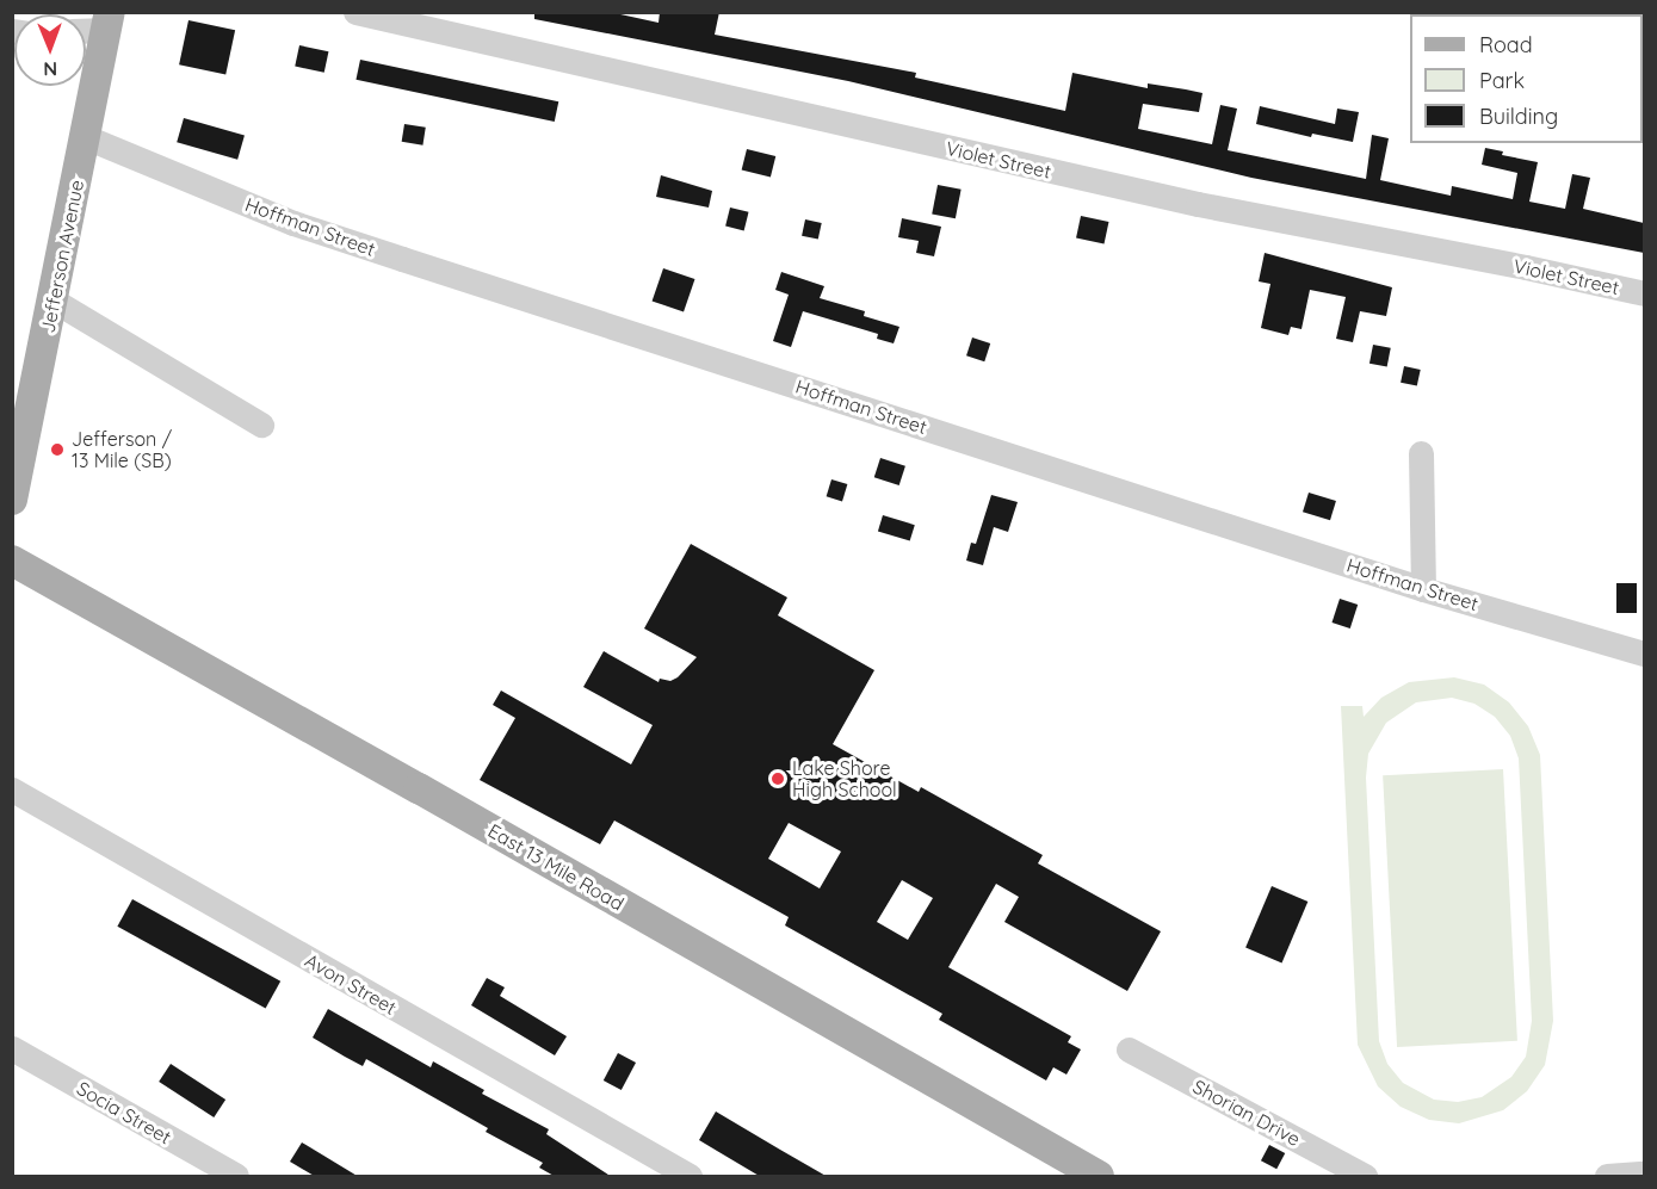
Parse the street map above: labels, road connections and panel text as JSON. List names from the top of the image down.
{
  "streets": {
    "main road": ["Jefferson Avenue", "East 13 Mile Road"],
    "street": [
      "Violet Street",
      "Hoffman Street",
      "Avon Street",
      "Socia Street",
      "Shorian Drive"
    ]
  },
  "crossings": [
    ["Hoffman Street", "Jefferson Avenue"]
  ],
  "places": ["Jefferson / 13 Mile (SB)", "Lake Shore High School"],
  "legend": ["Road", "Park", "Building"],
  "north": "bottom"
}
